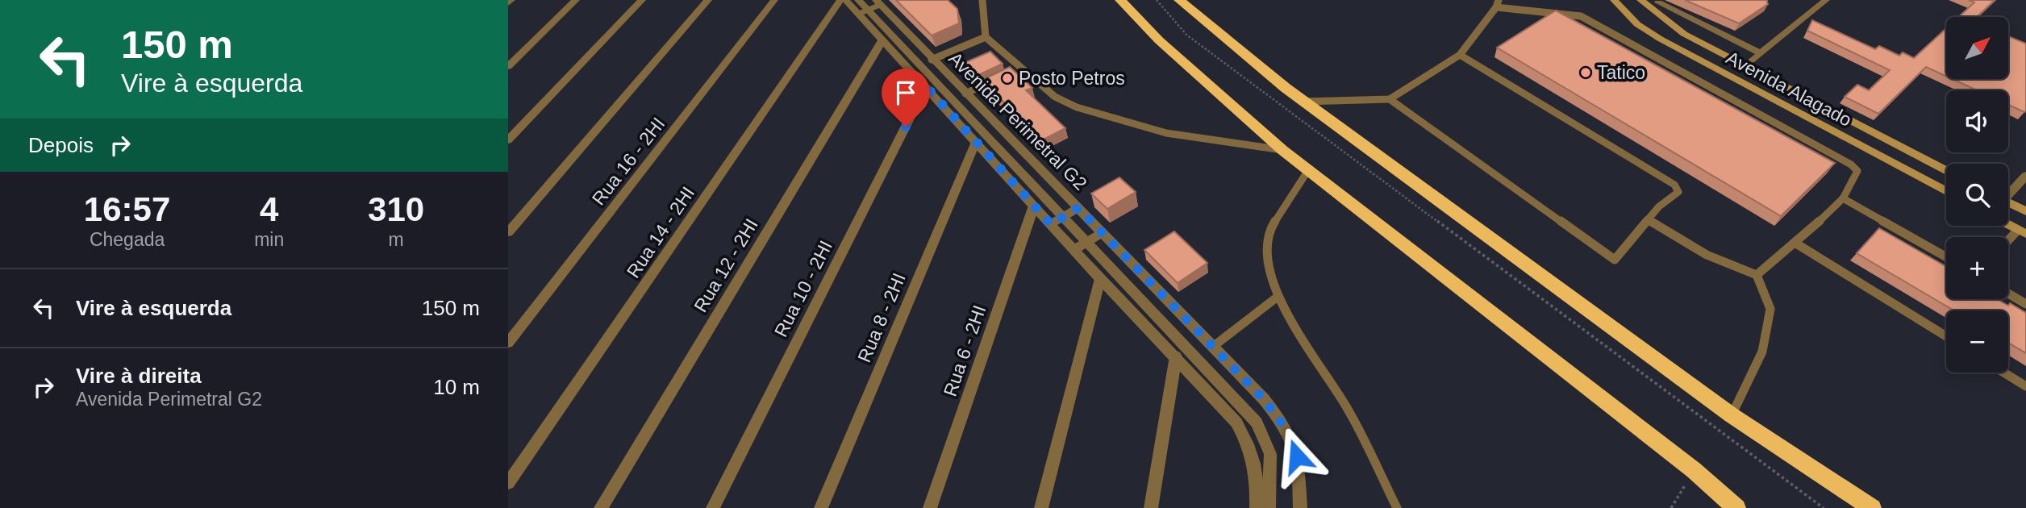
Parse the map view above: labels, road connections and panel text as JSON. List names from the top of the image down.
{
  "streets": {
    "main road": ["Avenida Alagado"],
    "street": [
      "Avenida Perimetral G2",
      "Rua 16 - 2HI",
      "Rua 14 - 2HI",
      "Rua 12 - 2HI",
      "Rua 10 - 2HI",
      "Rua 8 - 2HI",
      "Rua 6 - 2HI"
    ]
  },
  "places": ["Tatico", "Posto Petros"],
  "north": "top right",
  "page": {
    "turn": ["150 m", "Vire à esquerda"],
    "map_buttons": ["+", "−"],
    "then": "Depois",
    "eta": [
      "16:57",
      "Chegada",
      "4",
      "min",
      "310",
      "m"
    ],
    "list": [
      {
        "name": "Vire à esquerda",
        "value": "150 m"
      },
      {
        "name": "Vire à direita",
        "note": "Avenida Perimetral G2",
        "value": "10 m"
      }
    ]
  }
}
